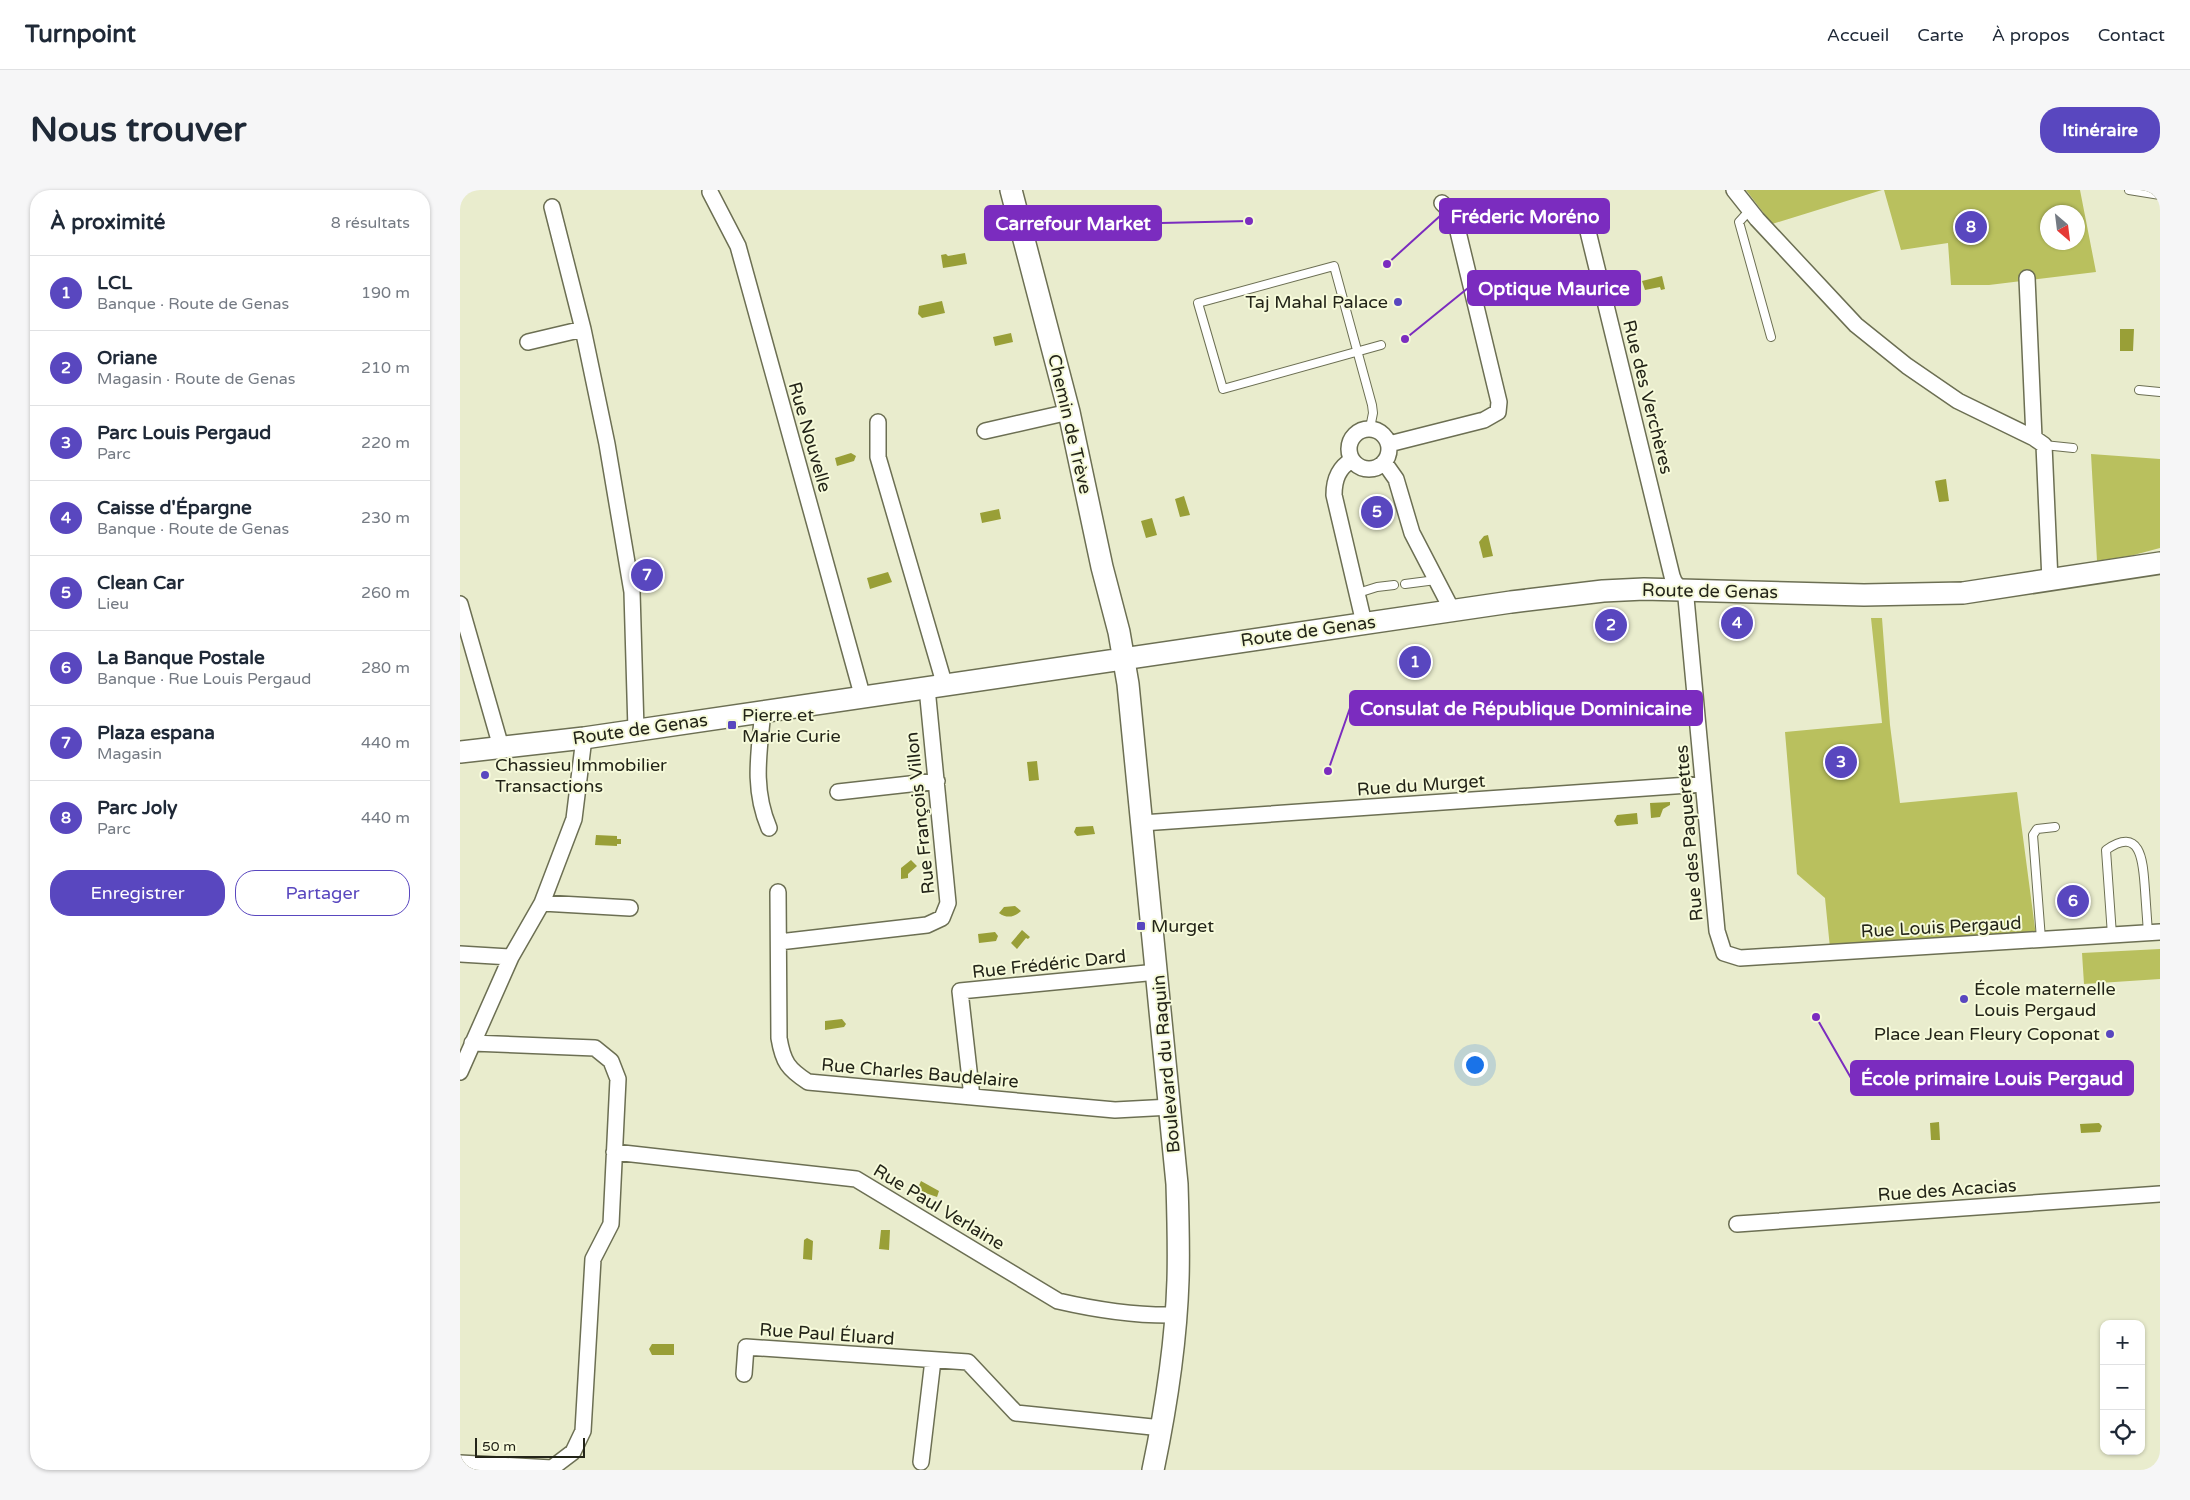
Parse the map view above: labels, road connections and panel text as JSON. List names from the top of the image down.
{
  "streets": {
    "street": [
      "Rue des Verchères",
      "Chemin de Trève",
      "Rue Nouvelle",
      "Route de Genas",
      "Rue du Murget",
      "Rue François Villon",
      "Rue des Paquerettes",
      "Rue Louis Pergaud",
      "Rue Frédéric Dard",
      "Boulevard du Raquin",
      "Rue Charles Baudelaire",
      "Rue des Acacias",
      "Rue Paul Verlaine",
      "Rue Paul Éluard"
    ]
  },
  "crossings": [
    ["Rue des Verchères", "Route de Genas"],
    ["Rue des Verchères", "Rue des Paquerettes"],
    ["Chemin de Trève", "Route de Genas"],
    ["Chemin de Trève", "Boulevard du Raquin"],
    ["Rue Nouvelle", "Route de Genas"],
    ["Route de Genas", "Rue François Villon"],
    ["Route de Genas", "Rue des Paquerettes"],
    ["Route de Genas", "Boulevard du Raquin"],
    ["Rue du Murget", "Rue des Paquerettes"],
    ["Rue du Murget", "Boulevard du Raquin"],
    ["Rue François Villon", "Rue Charles Baudelaire"],
    ["Rue des Paquerettes", "Rue Louis Pergaud"],
    ["Rue Frédéric Dard", "Boulevard du Raquin"],
    ["Rue Frédéric Dard", "Rue Charles Baudelaire"],
    ["Boulevard du Raquin", "Rue Charles Baudelaire"],
    ["Boulevard du Raquin", "Rue Paul Verlaine"],
    ["Boulevard du Raquin", "Rue Paul Éluard"]
  ],
  "places": {
    "other": [
      "Carrefour Market",
      "Fréderic Moréno",
      "Taj Mahal Palace",
      "Optique Maurice",
      "Consulat de République Dominicaine",
      "Chassieu Immobilier Transactions",
      "École maternelle Louis Pergaud",
      "École primaire Louis Pergaud",
      "Place Jean Fleury Coponat"
    ],
    "transit": ["Pierre et Marie Curie", "Murget"]
  },
  "scale_bar": "50 m",
  "north": "bottom right",
  "page": {
    "header": "Turnpoint",
    "nav": [
      "Accueil",
      "Carte",
      "À propos",
      "Contact"
    ],
    "buttons": [
      "Itinéraire",
      ["Enregistrer", "Partager"]
    ],
    "title": "Nous trouver",
    "heading": ["À proximité", "8 résultats"],
    "pins": [
      "8",
      "5",
      "7",
      "4",
      "2",
      "1",
      "3",
      "6"
    ],
    "list": [
      {
        "mark": "1",
        "name": "LCL",
        "note": "Banque · Route de Genas",
        "value": "190 m"
      },
      {
        "mark": "2",
        "name": "Oriane",
        "note": "Magasin · Route de Genas",
        "value": "210 m"
      },
      {
        "mark": "3",
        "name": "Parc Louis Pergaud",
        "note": "Parc",
        "value": "220 m"
      },
      {
        "mark": "4",
        "name": "Caisse d'Épargne",
        "note": "Banque · Route de Genas",
        "value": "230 m"
      },
      {
        "mark": "5",
        "name": "Clean Car",
        "note": "Lieu",
        "value": "260 m"
      },
      {
        "mark": "6",
        "name": "La Banque Postale",
        "note": "Banque · Rue Louis Pergaud",
        "value": "280 m"
      },
      {
        "mark": "7",
        "name": "Plaza espana",
        "note": "Magasin",
        "value": "440 m"
      },
      {
        "mark": "8",
        "name": "Parc Joly",
        "note": "Parc",
        "value": "440 m"
      }
    ],
    "map_buttons": ["+", "−"],
    "scale": "50 m"
  }
}
